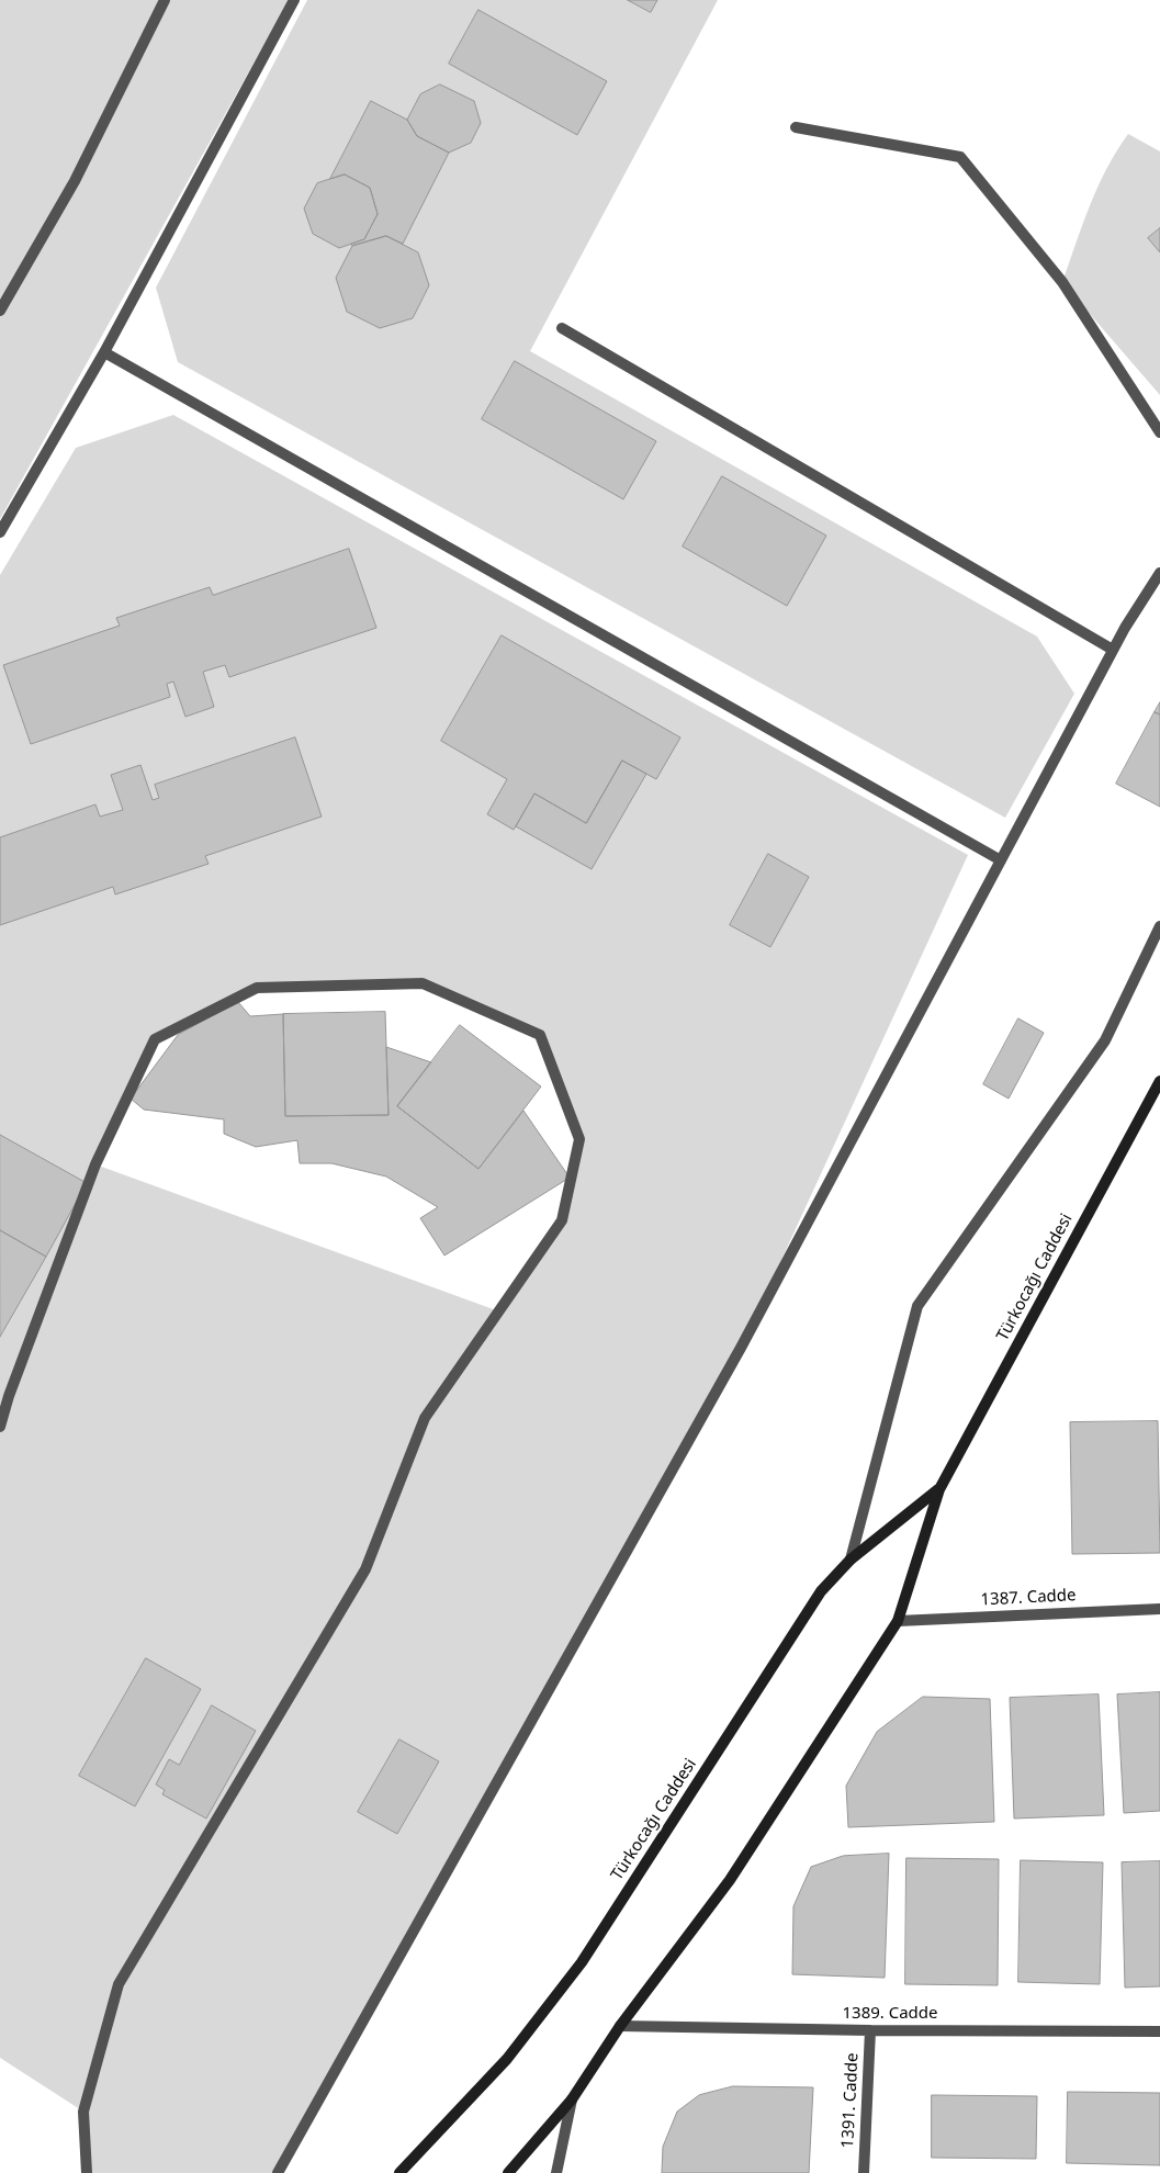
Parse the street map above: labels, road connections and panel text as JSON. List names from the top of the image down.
{
  "streets": {
    "main road": ["Türkocağı Caddesi"],
    "street": ["1387. Cadde", "1389. Cadde", "1391. Cadde"]
  },
  "crossings": [
    ["Türkocağı Caddesi", "1387. Cadde"],
    ["Türkocağı Caddesi", "1389. Cadde"],
    ["1389. Cadde", "1391. Cadde"]
  ]
}
